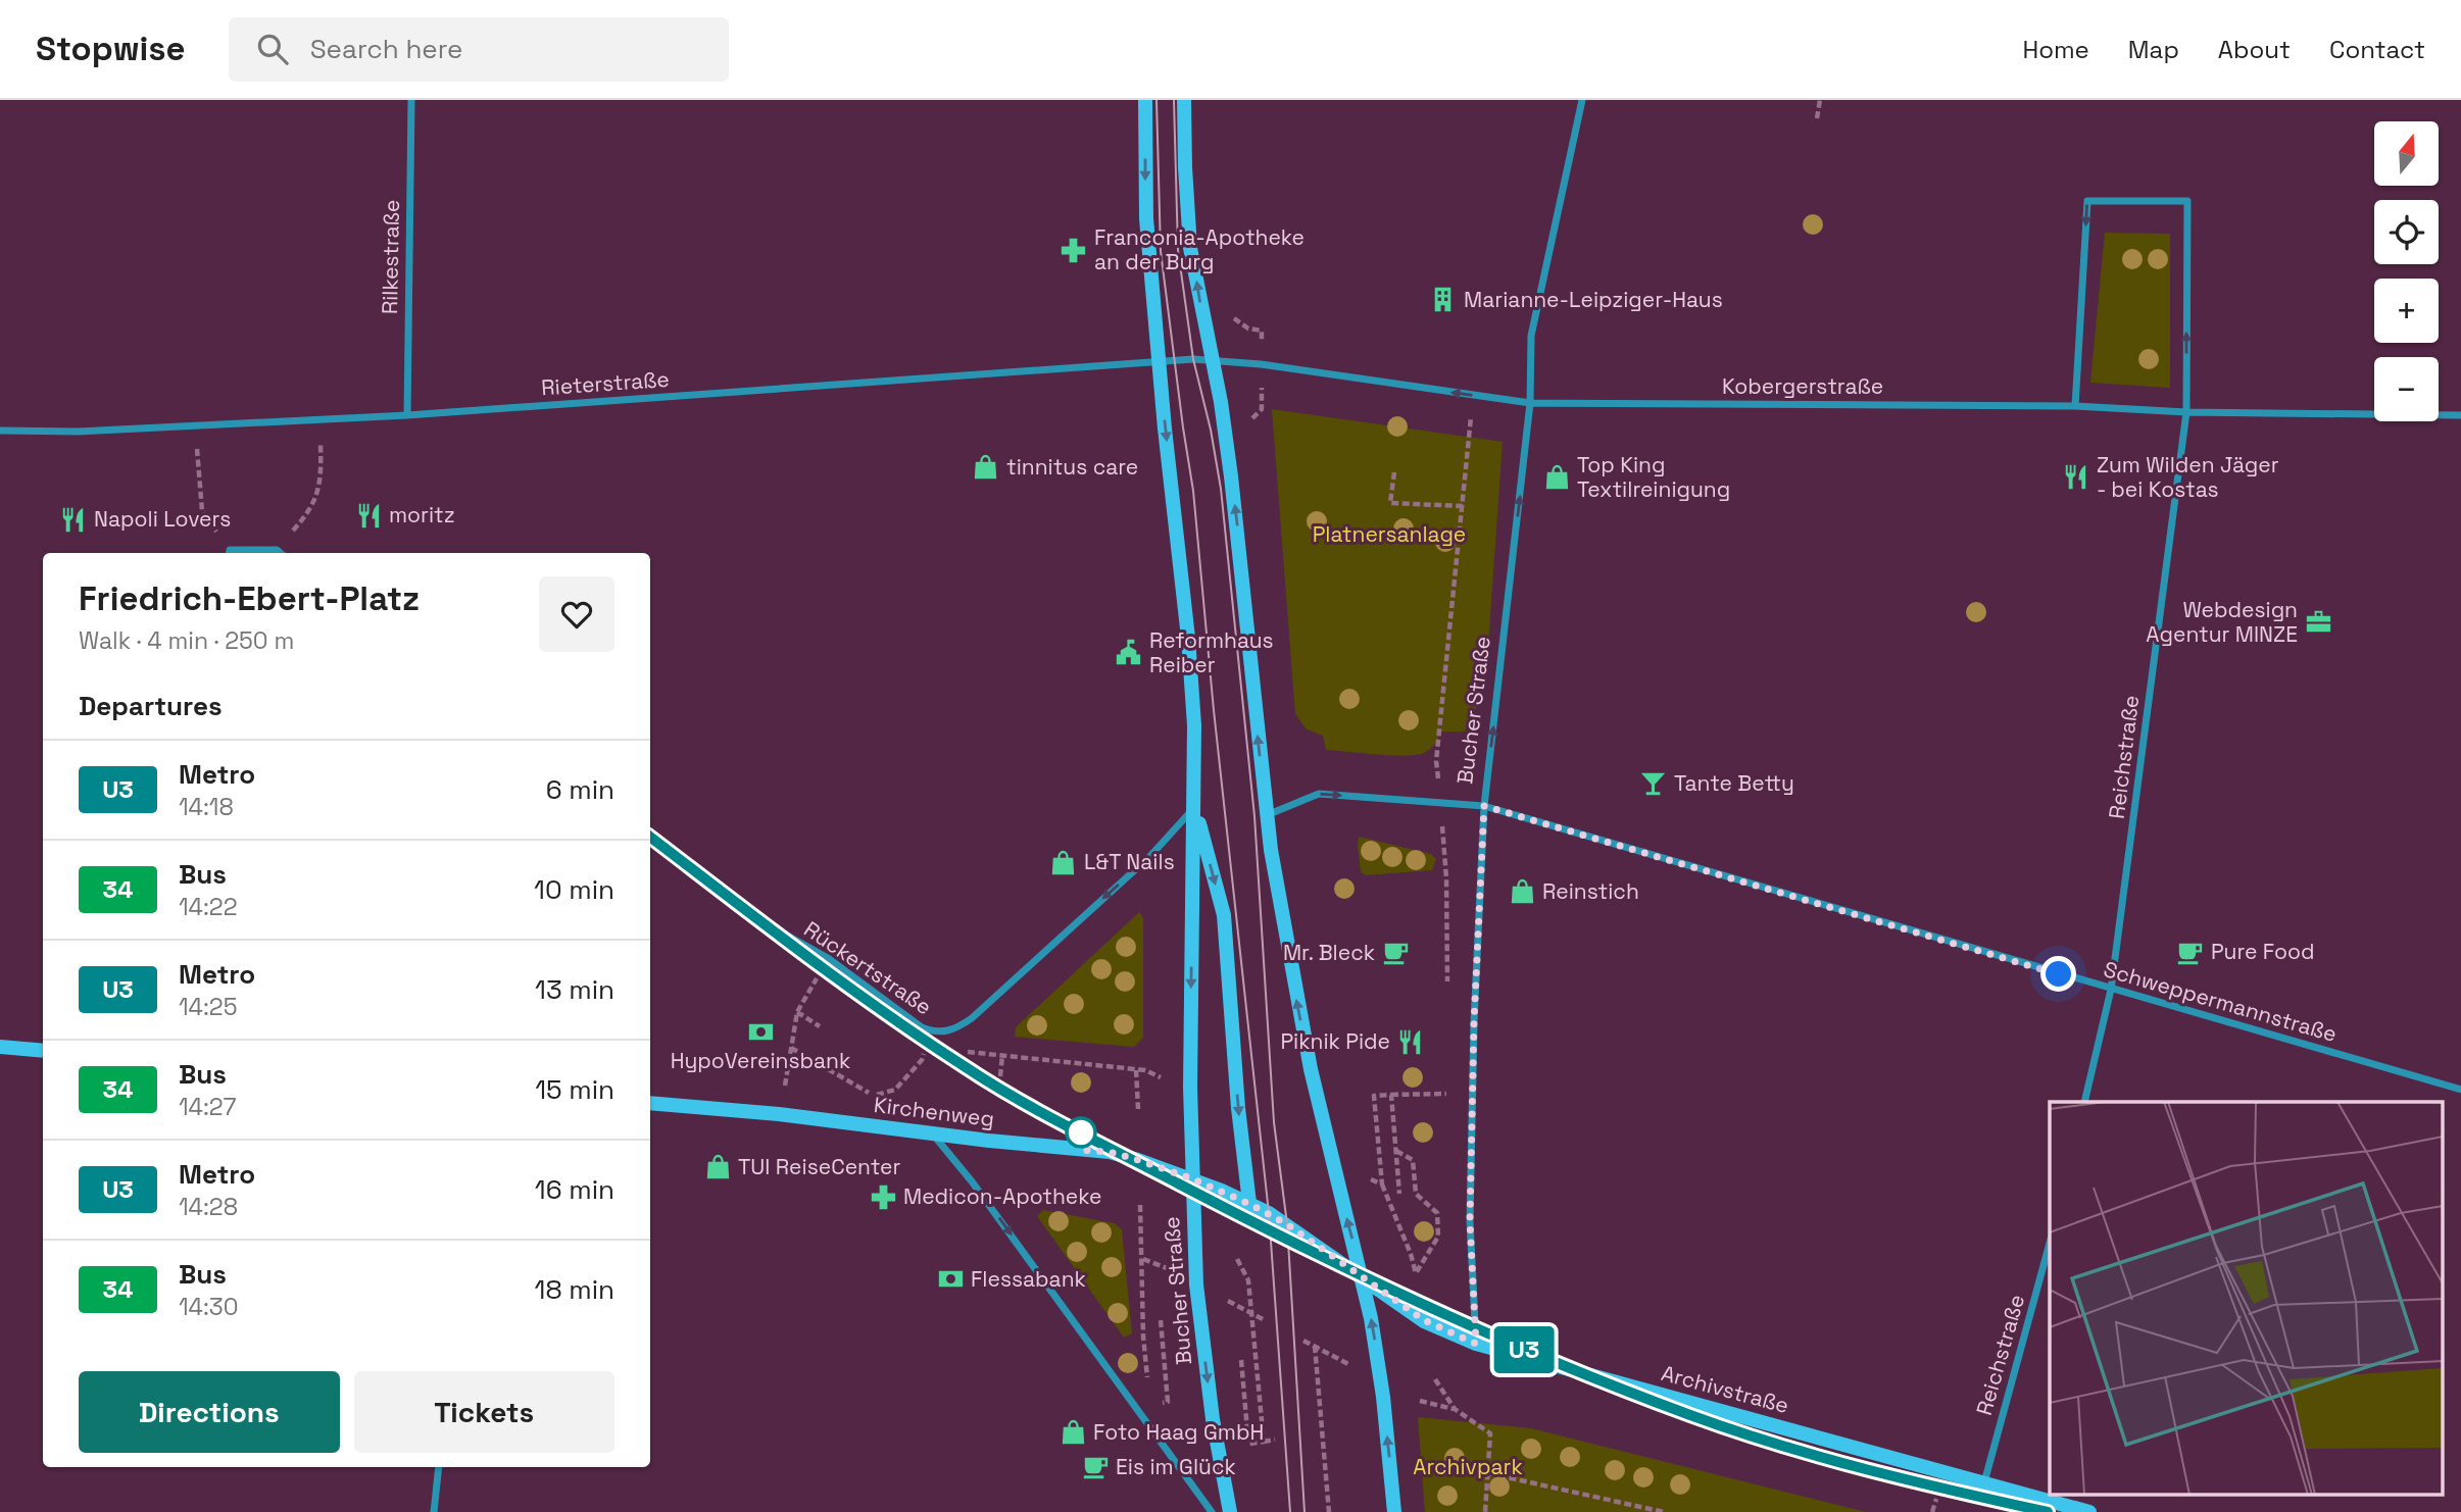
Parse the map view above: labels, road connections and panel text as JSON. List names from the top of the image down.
{
  "streets": {
    "main road": ["Bucher Straße", "Kirchenweg", "Archivstraße"],
    "street": [
      "Rilkestraße",
      "Rieterstraße",
      "Kobergerstraße",
      "Reichstraße",
      "Rückertstraße",
      "Schweppermannstraße"
    ]
  },
  "crossings": [
    ["Rilkestraße", "Rieterstraße"],
    ["Rieterstraße", "Bucher Straße"],
    ["Kobergerstraße", "Bucher Straße"],
    ["Kobergerstraße", "Reichstraße"],
    ["Bucher Straße", "Schweppermannstraße"],
    ["Bucher Straße", "Kirchenweg"],
    ["Bucher Straße", "Archivstraße"],
    ["Reichstraße", "Schweppermannstraße"],
    ["Reichstraße", "Archivstraße"]
  ],
  "parks": ["Platnersanlage", "Archivpark"],
  "places": {
    "pharmacy": ["Franconia-Apotheke an der Burg", "Medicon-Apotheke"],
    "building": ["Marianne-Leipziger-Haus"],
    "shop": [
      "tinnitus care",
      "Top King Textilreinigung",
      "L&T Nails",
      "Reinstich",
      "TUI ReiseCenter",
      "Foto Haag GmbH"
    ],
    "restaurant": [
      "Zum Wilden Jäger - bei Kostas",
      "moritz",
      "Napoli Lovers",
      "Piknik Pide"
    ],
    "office": ["Webdesign Agentur MINZE"],
    "public building": ["Reformhaus Reiber"],
    "bar": ["Tante Betty"],
    "cafe": ["Pure Food", "Mr. Bleck", "Eis im Glück"],
    "bank": ["HypoVereinsbank", "Flessabank"]
  },
  "lines": ["metro line U3"],
  "north": "top",
  "page": {
    "header": "Stopwise",
    "search": "Search here",
    "nav": [
      "Home",
      "Map",
      "About",
      "Contact"
    ],
    "on_map": "U3",
    "map_buttons": ["+", "−"],
    "heading": [
      ["Friedrich-Ebert-Platz", "Walk · 4 min · 250 m"],
      "Departures"
    ],
    "list": [
      {
        "mark": "U3",
        "name": "Metro",
        "note": "14:18",
        "value": "6 min"
      },
      {
        "mark": "34",
        "name": "Bus",
        "note": "14:22",
        "value": "10 min"
      },
      {
        "mark": "U3",
        "name": "Metro",
        "note": "14:25",
        "value": "13 min"
      },
      {
        "mark": "34",
        "name": "Bus",
        "note": "14:27",
        "value": "15 min"
      },
      {
        "mark": "U3",
        "name": "Metro",
        "note": "14:28",
        "value": "16 min"
      },
      {
        "mark": "34",
        "name": "Bus",
        "note": "14:30",
        "value": "18 min"
      }
    ],
    "buttons": ["Directions", "Tickets"]
  }
}
